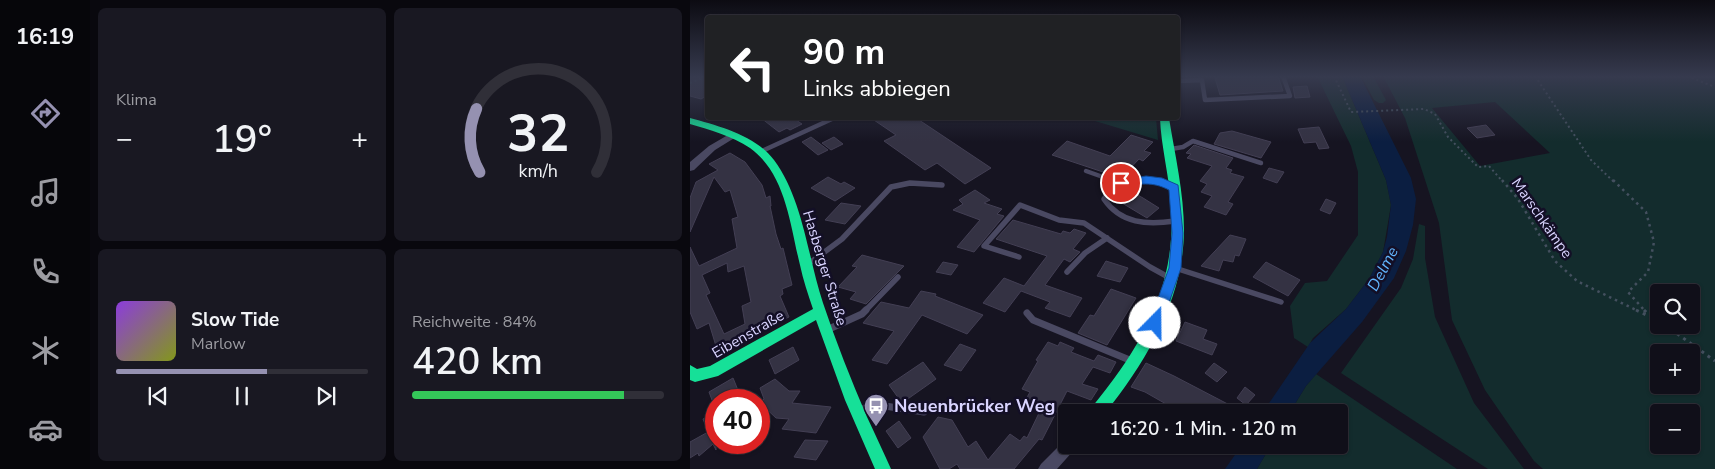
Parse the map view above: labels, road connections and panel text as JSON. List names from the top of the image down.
{
  "streets": {
    "street": ["Hasberger Straße", "Eibenstraße"],
    "path": ["Marschkämpe"]
  },
  "crossings": [
    ["Hasberger Straße", "Eibenstraße"]
  ],
  "water": ["Delme"],
  "places": {
    "bus stop": ["Neuenbrücker Weg"]
  },
  "page": {
    "tabs": "16:19",
    "tile": [
      "Klima",
      ["Reichweite · 84%", "420 km"]
    ],
    "turn": ["90 m", "Links abbiegen"],
    "heat": ["−", "19°", "+"],
    "map_buttons": ["+", "−"],
    "song": ["Slow Tide", "Marlow"],
    "limit": "40",
    "trip": "16:20 · 1 Min. · 120 m",
    "gauge": ["32", "km/h"]
  }
}
